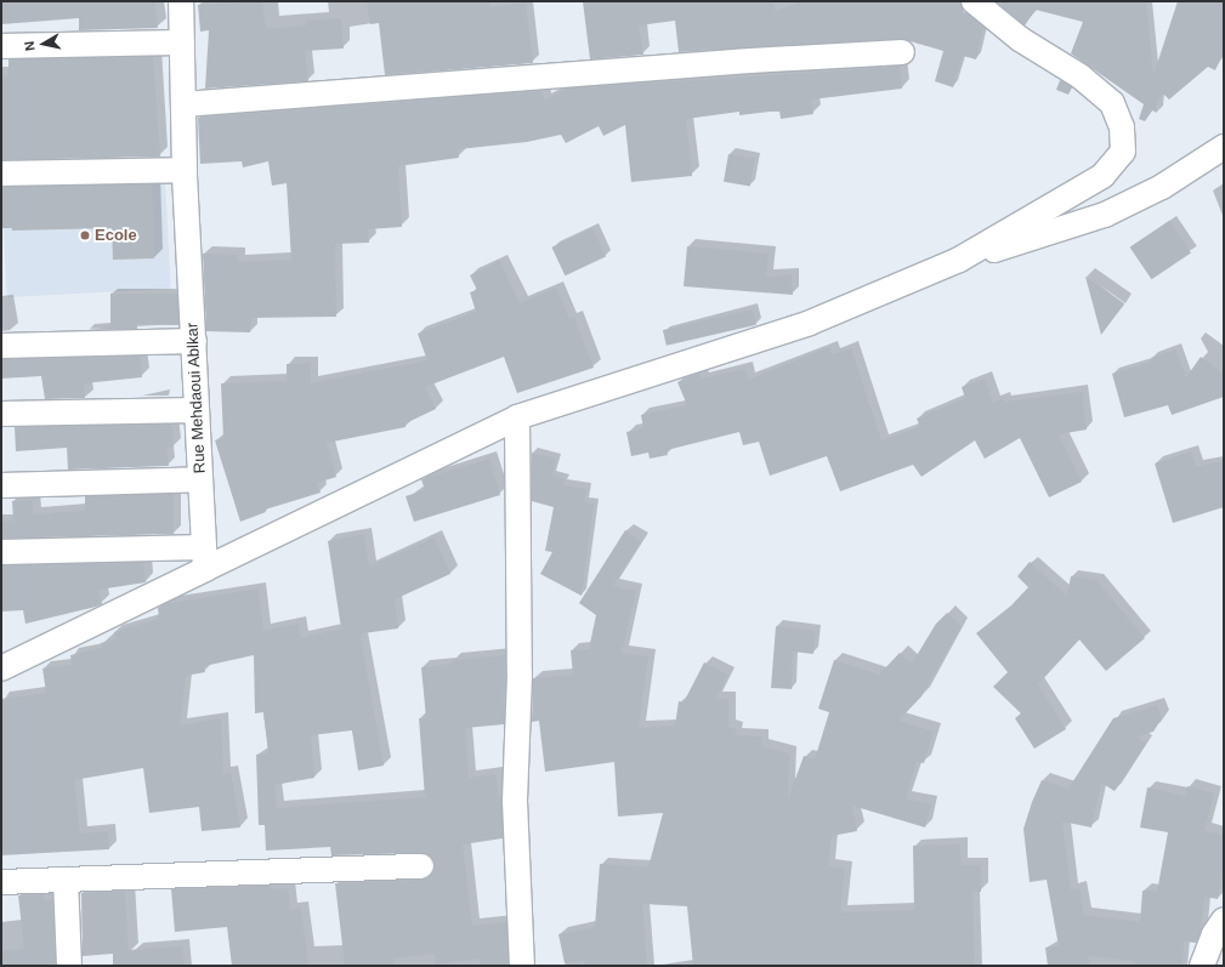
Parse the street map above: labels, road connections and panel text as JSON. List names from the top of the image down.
{
  "streets": {
    "street": ["Rue Mehdaoui Ablkar"]
  },
  "places": ["Ecole"],
  "north": "left"
}
